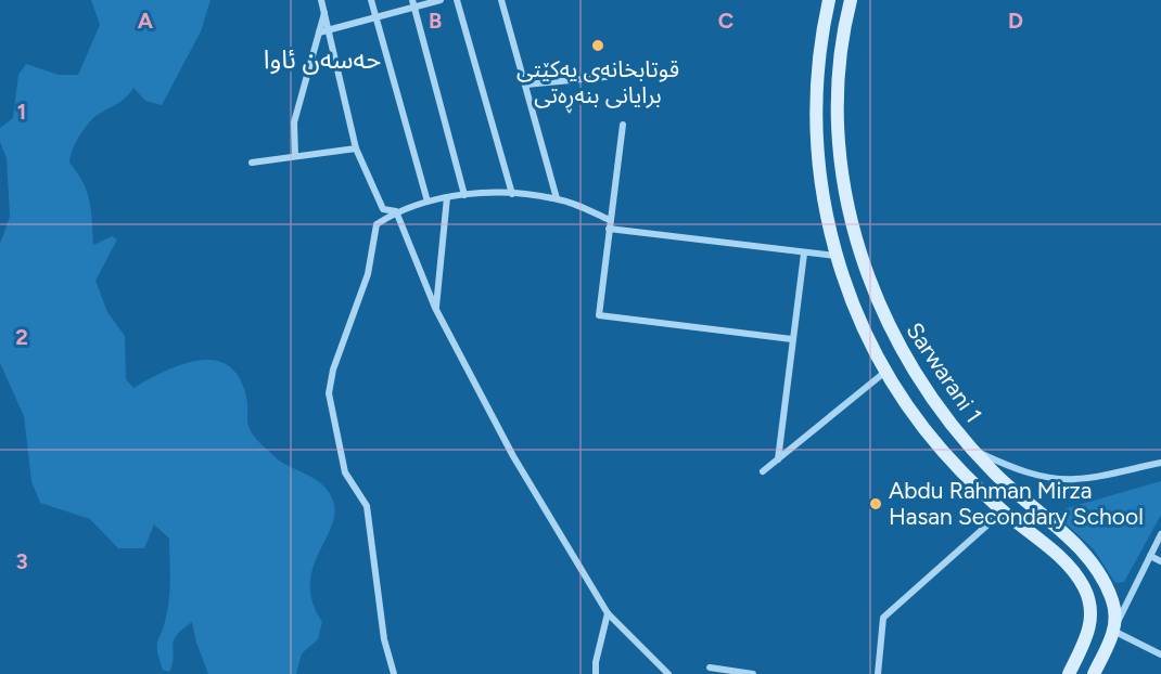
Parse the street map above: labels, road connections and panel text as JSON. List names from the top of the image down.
{
  "streets": {
    "main road": ["Sarwarani 1"]
  },
  "districts": ["حەسەن ئاوا"],
  "places": ["قوتابخانەی یەکێتی برایانی بنەڕەتی", "Abdu Rahman Mirza Hasan Secondary School"],
  "grid": {
    "columns": [
      "A",
      "B",
      "C",
      "D"
    ],
    "rows": ["1", "2", "3"]
  }
}
